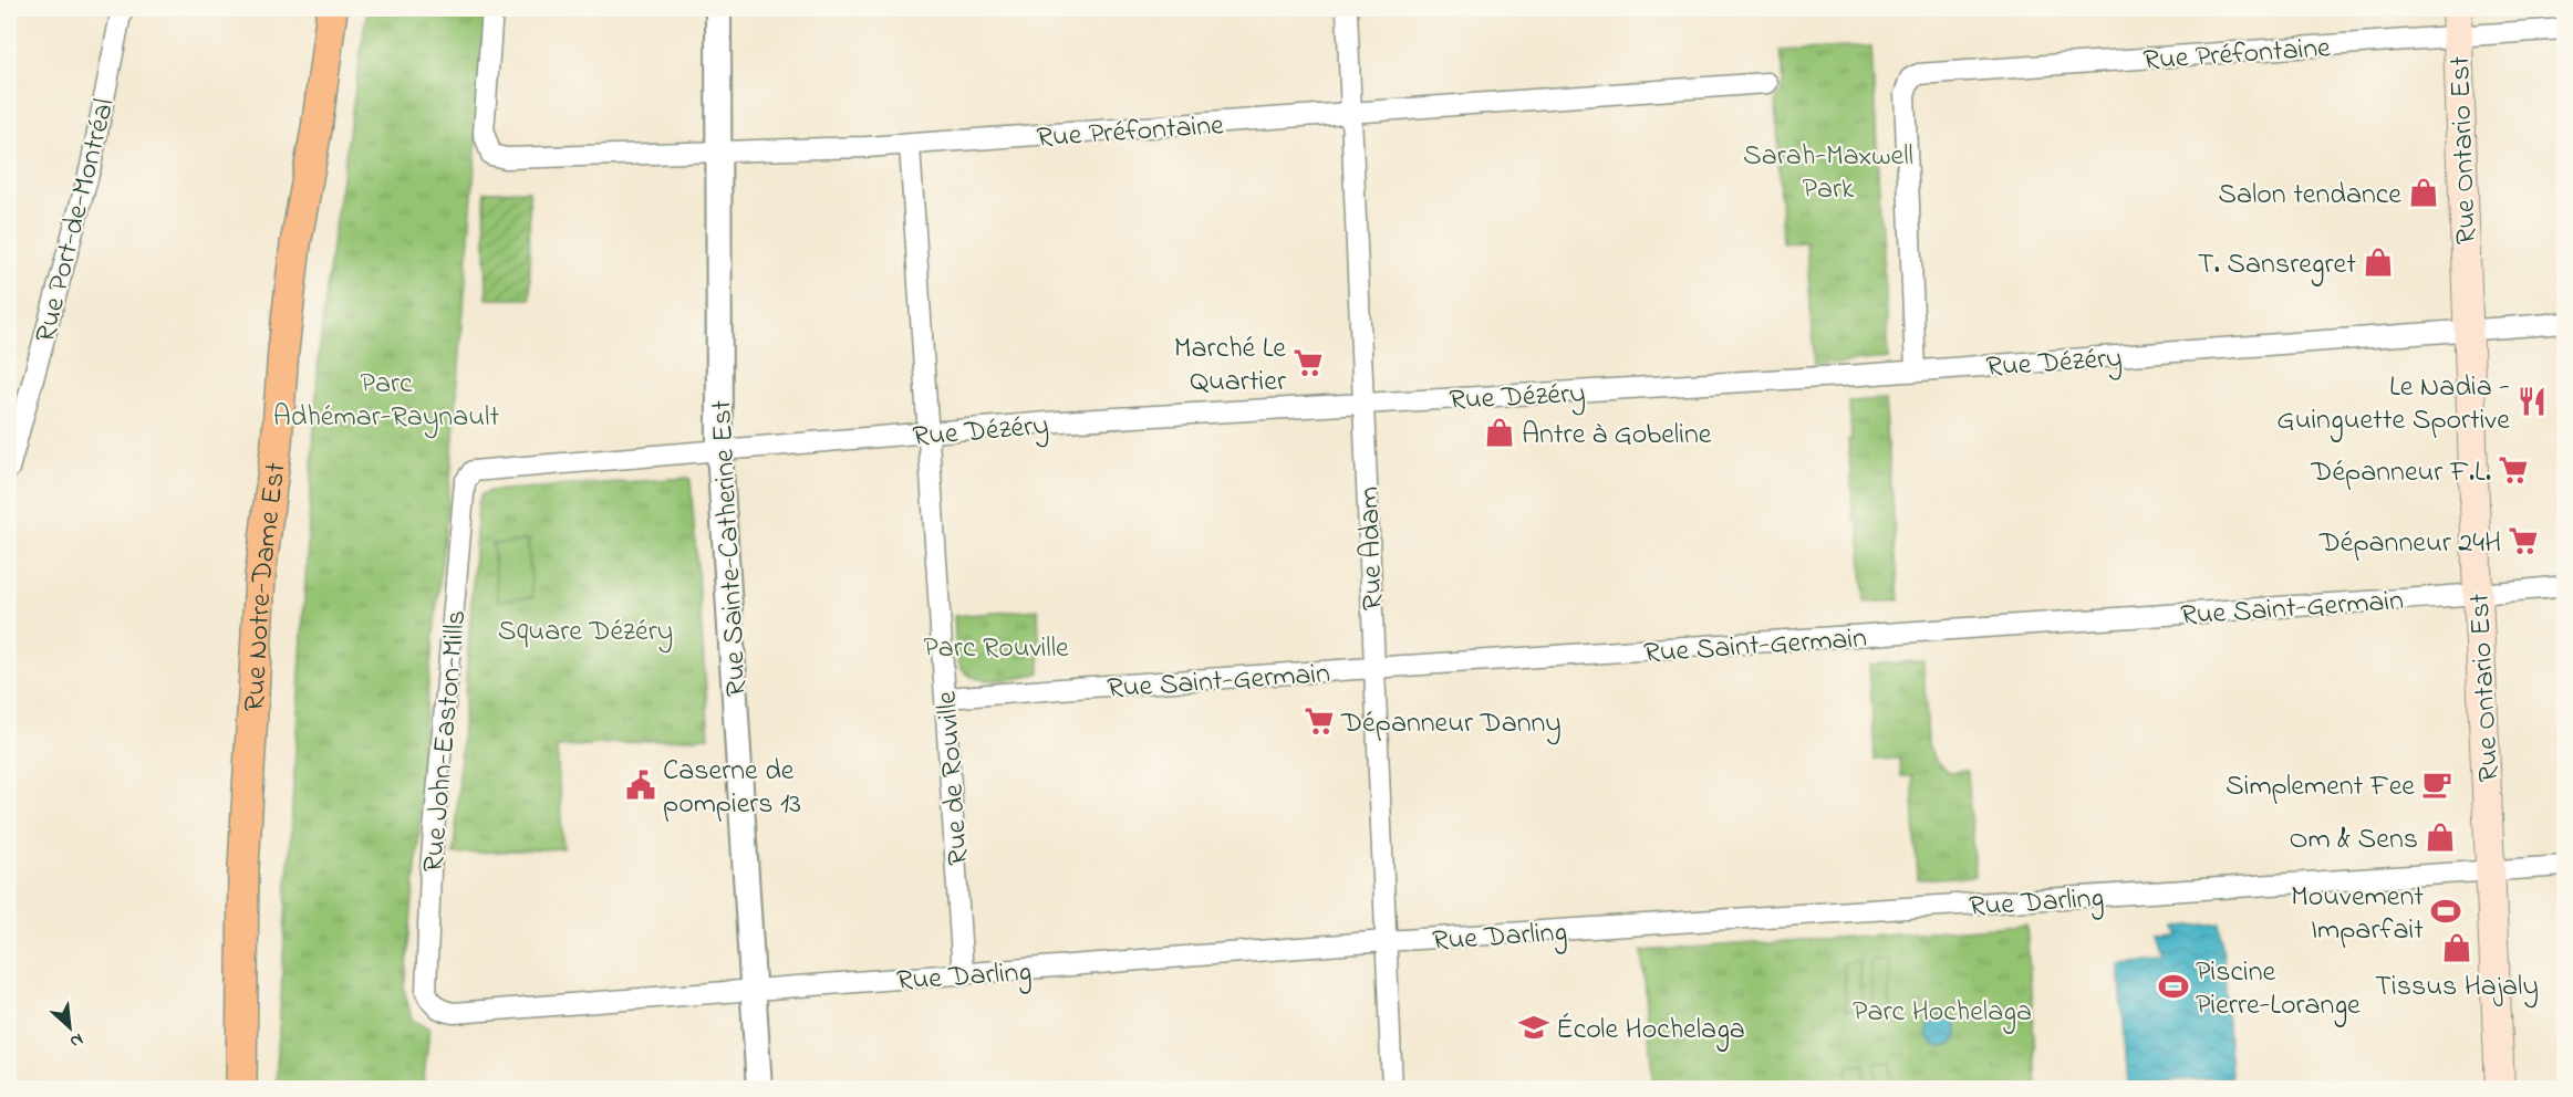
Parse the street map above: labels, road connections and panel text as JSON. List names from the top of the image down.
{
  "streets": {
    "main road": ["Rue Ontario Est", "Rue Notre-Dame Est"],
    "street": [
      "Rue Préfontaine",
      "Rue Port-de-Montréal",
      "Rue Dézéry",
      "Rue Sainte-Catherine Est",
      "Rue Adam",
      "Rue Saint-Germain",
      "Rue John-Easton-Mills",
      "Rue de Rouville",
      "Rue Darling"
    ]
  },
  "crossings": [
    ["Rue Préfontaine", "Rue Ontario Est"],
    ["Rue Préfontaine", "Rue Dézéry"],
    ["Rue Préfontaine", "Rue Sainte-Catherine Est"],
    ["Rue Préfontaine", "Rue Adam"],
    ["Rue Préfontaine", "Rue de Rouville"],
    ["Rue Ontario Est", "Rue Dézéry"],
    ["Rue Ontario Est", "Rue Saint-Germain"],
    ["Rue Ontario Est", "Rue Darling"],
    ["Rue Dézéry", "Rue Sainte-Catherine Est"],
    ["Rue Dézéry", "Rue Adam"],
    ["Rue Dézéry", "Rue John-Easton-Mills"],
    ["Rue Dézéry", "Rue de Rouville"],
    ["Rue Sainte-Catherine Est", "Rue Darling"],
    ["Rue Adam", "Rue Saint-Germain"],
    ["Rue Adam", "Rue Darling"],
    ["Rue Saint-Germain", "Rue de Rouville"],
    ["Rue John-Easton-Mills", "Rue Darling"],
    ["Rue de Rouville", "Rue Darling"]
  ],
  "parks": [
    "Sarah-Maxwell Park",
    "Parc Adhémar-Raynault",
    "Square Dézéry",
    "Parc Rouville",
    "Parc Hochelaga"
  ],
  "places": {
    "shop": [
      "Salon tendance",
      "T. Sansregret",
      "Antre à Gobeline",
      "Om & Sens",
      "Tissus Hajaly"
    ],
    "supermarket": [
      "Marché Le Quartier",
      "Dépanneur F.L.",
      "Dépanneur 24H",
      "Dépanneur Danny"
    ],
    "restaurant": ["Le Nadia - Guinguette Sportive"],
    "cafe": ["Simplement Fee"],
    "public building": ["Caserne de pompiers 13"],
    "sports": ["Mouvement Imparfait", "Piscine Pierre-Lorange"],
    "school or university": ["École Hochelaga"]
  },
  "north": "bottom right"
}
